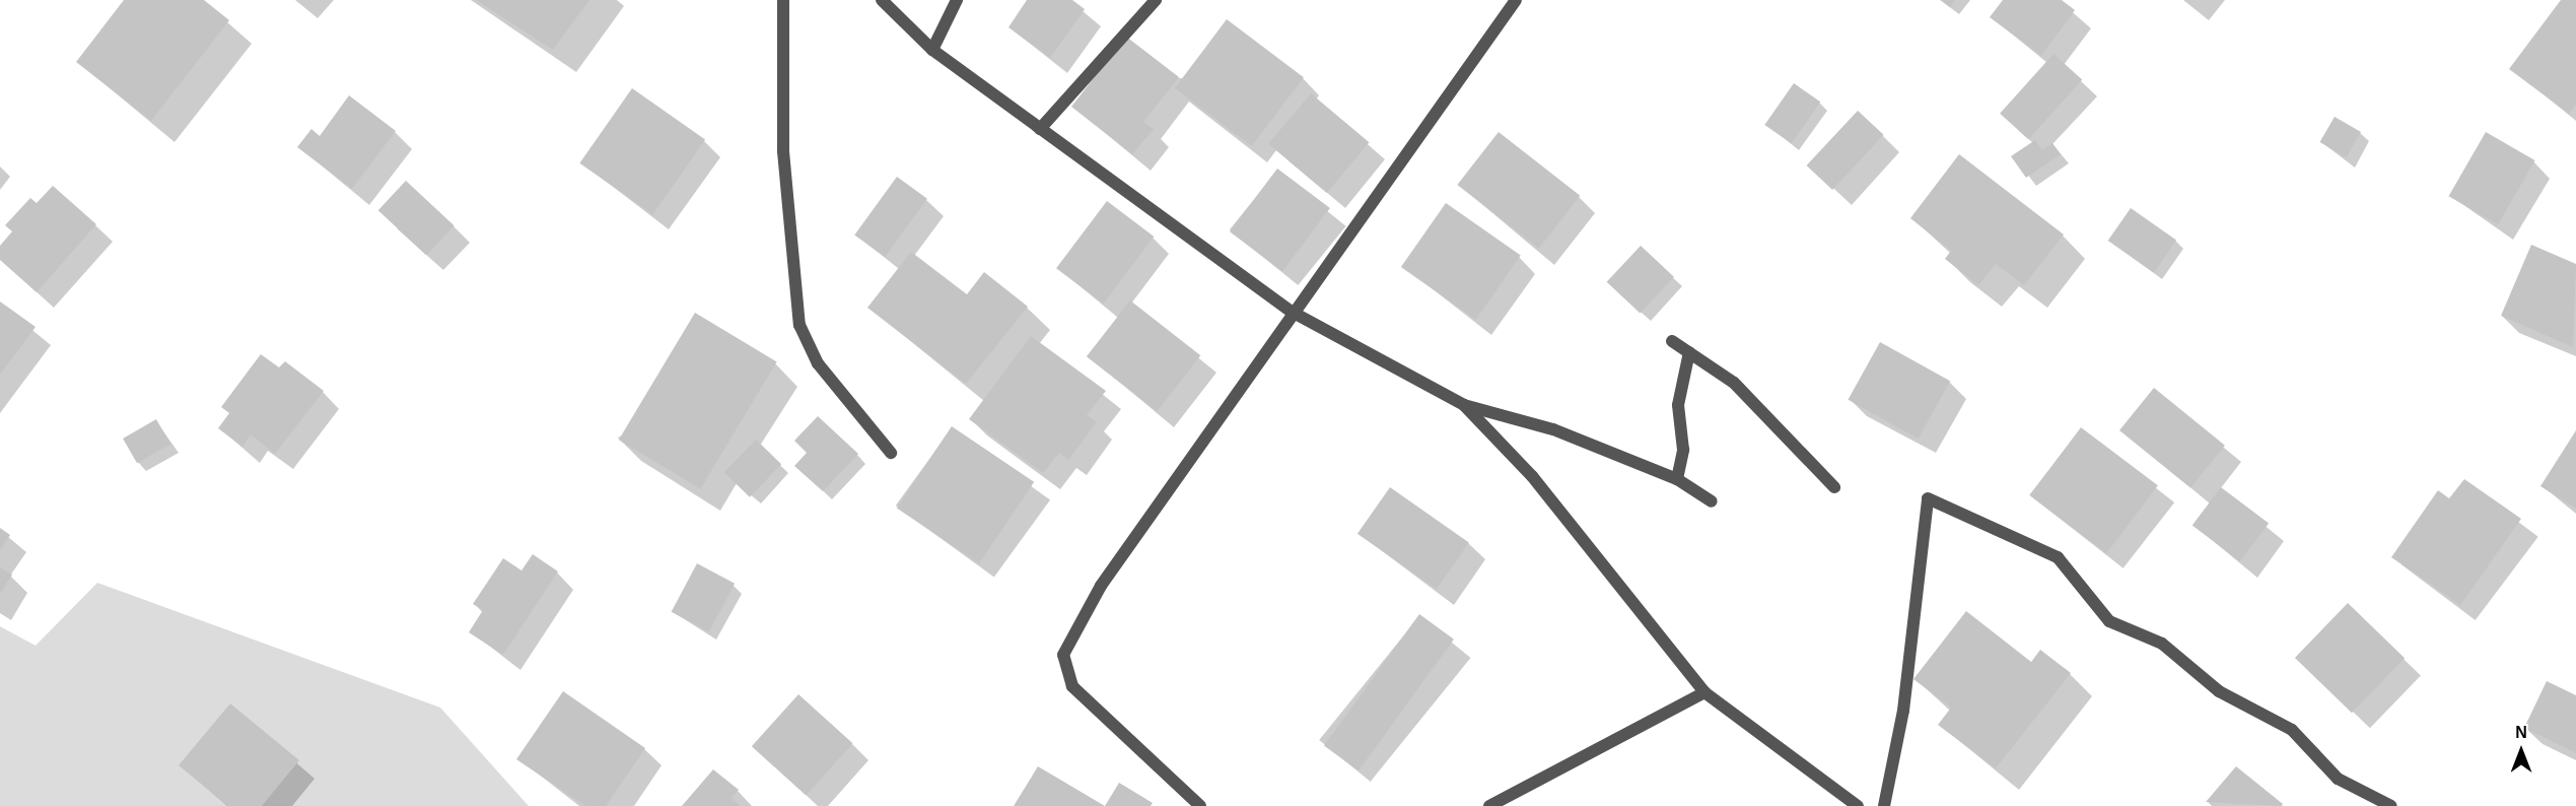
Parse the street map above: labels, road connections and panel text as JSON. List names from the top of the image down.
{
  "north": "top"
}
